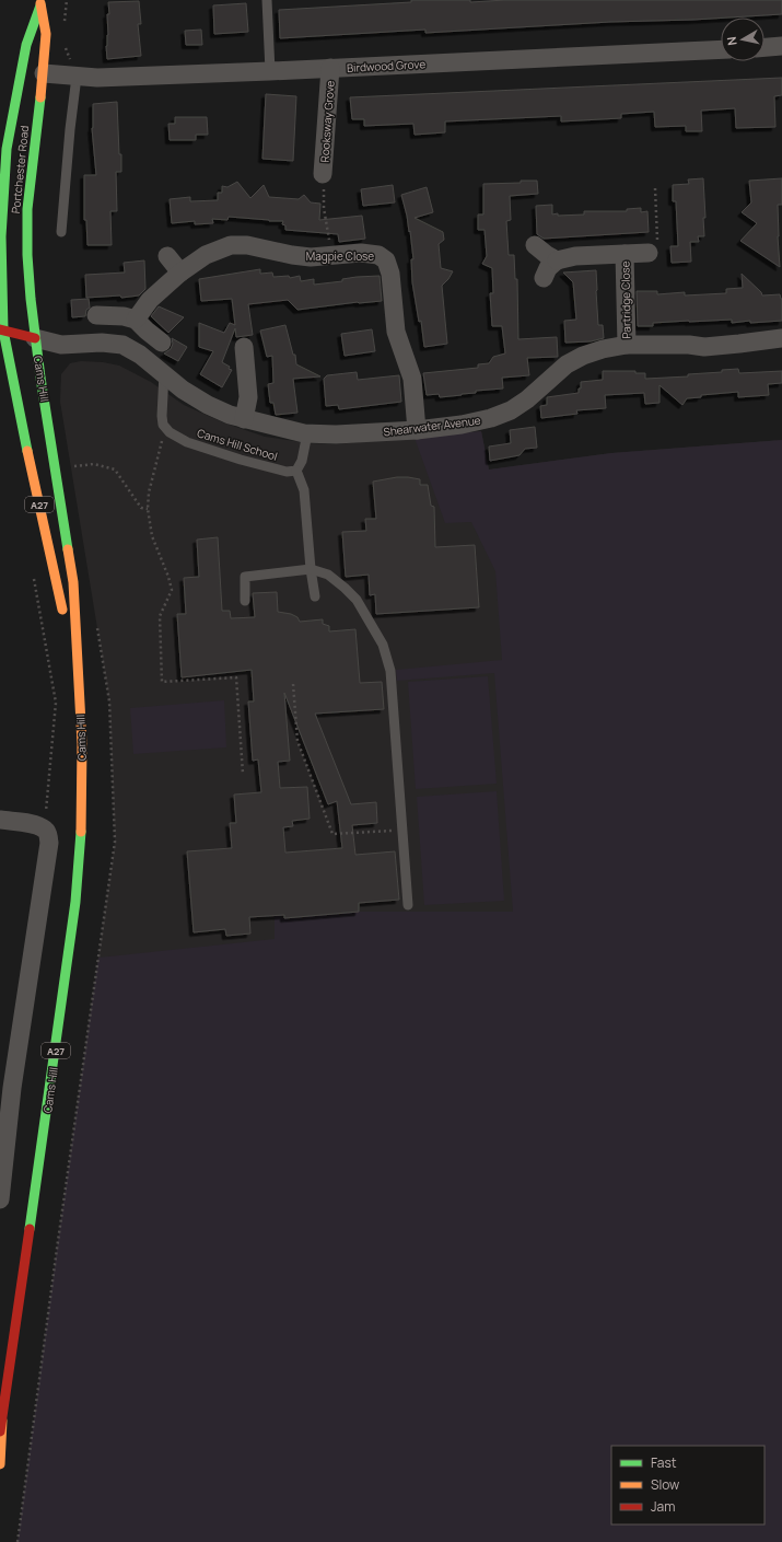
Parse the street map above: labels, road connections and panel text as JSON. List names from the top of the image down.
{
  "streets": {
    "main road": ["Portchester Road", "Cams Hill", "A27"],
    "street": [
      "Birdwood Grove",
      "Rooksway Grove",
      "Magpie Close",
      "Partridge Close",
      "Shearwater Avenue"
    ],
    "lane": ["Cams Hill School"]
  },
  "crossings": [
    ["Birdwood Grove", "Rooksway Grove"],
    ["Birdwood Grove", "Portchester Road"],
    ["Portchester Road", "Cams Hill"],
    ["Portchester Road", "Shearwater Avenue"],
    ["Magpie Close", "Shearwater Avenue"],
    ["Partridge Close", "Shearwater Avenue"],
    ["Cams Hill", "Shearwater Avenue"]
  ],
  "legend": ["Fast", "Slow", "Jam"],
  "north": "left"
}
